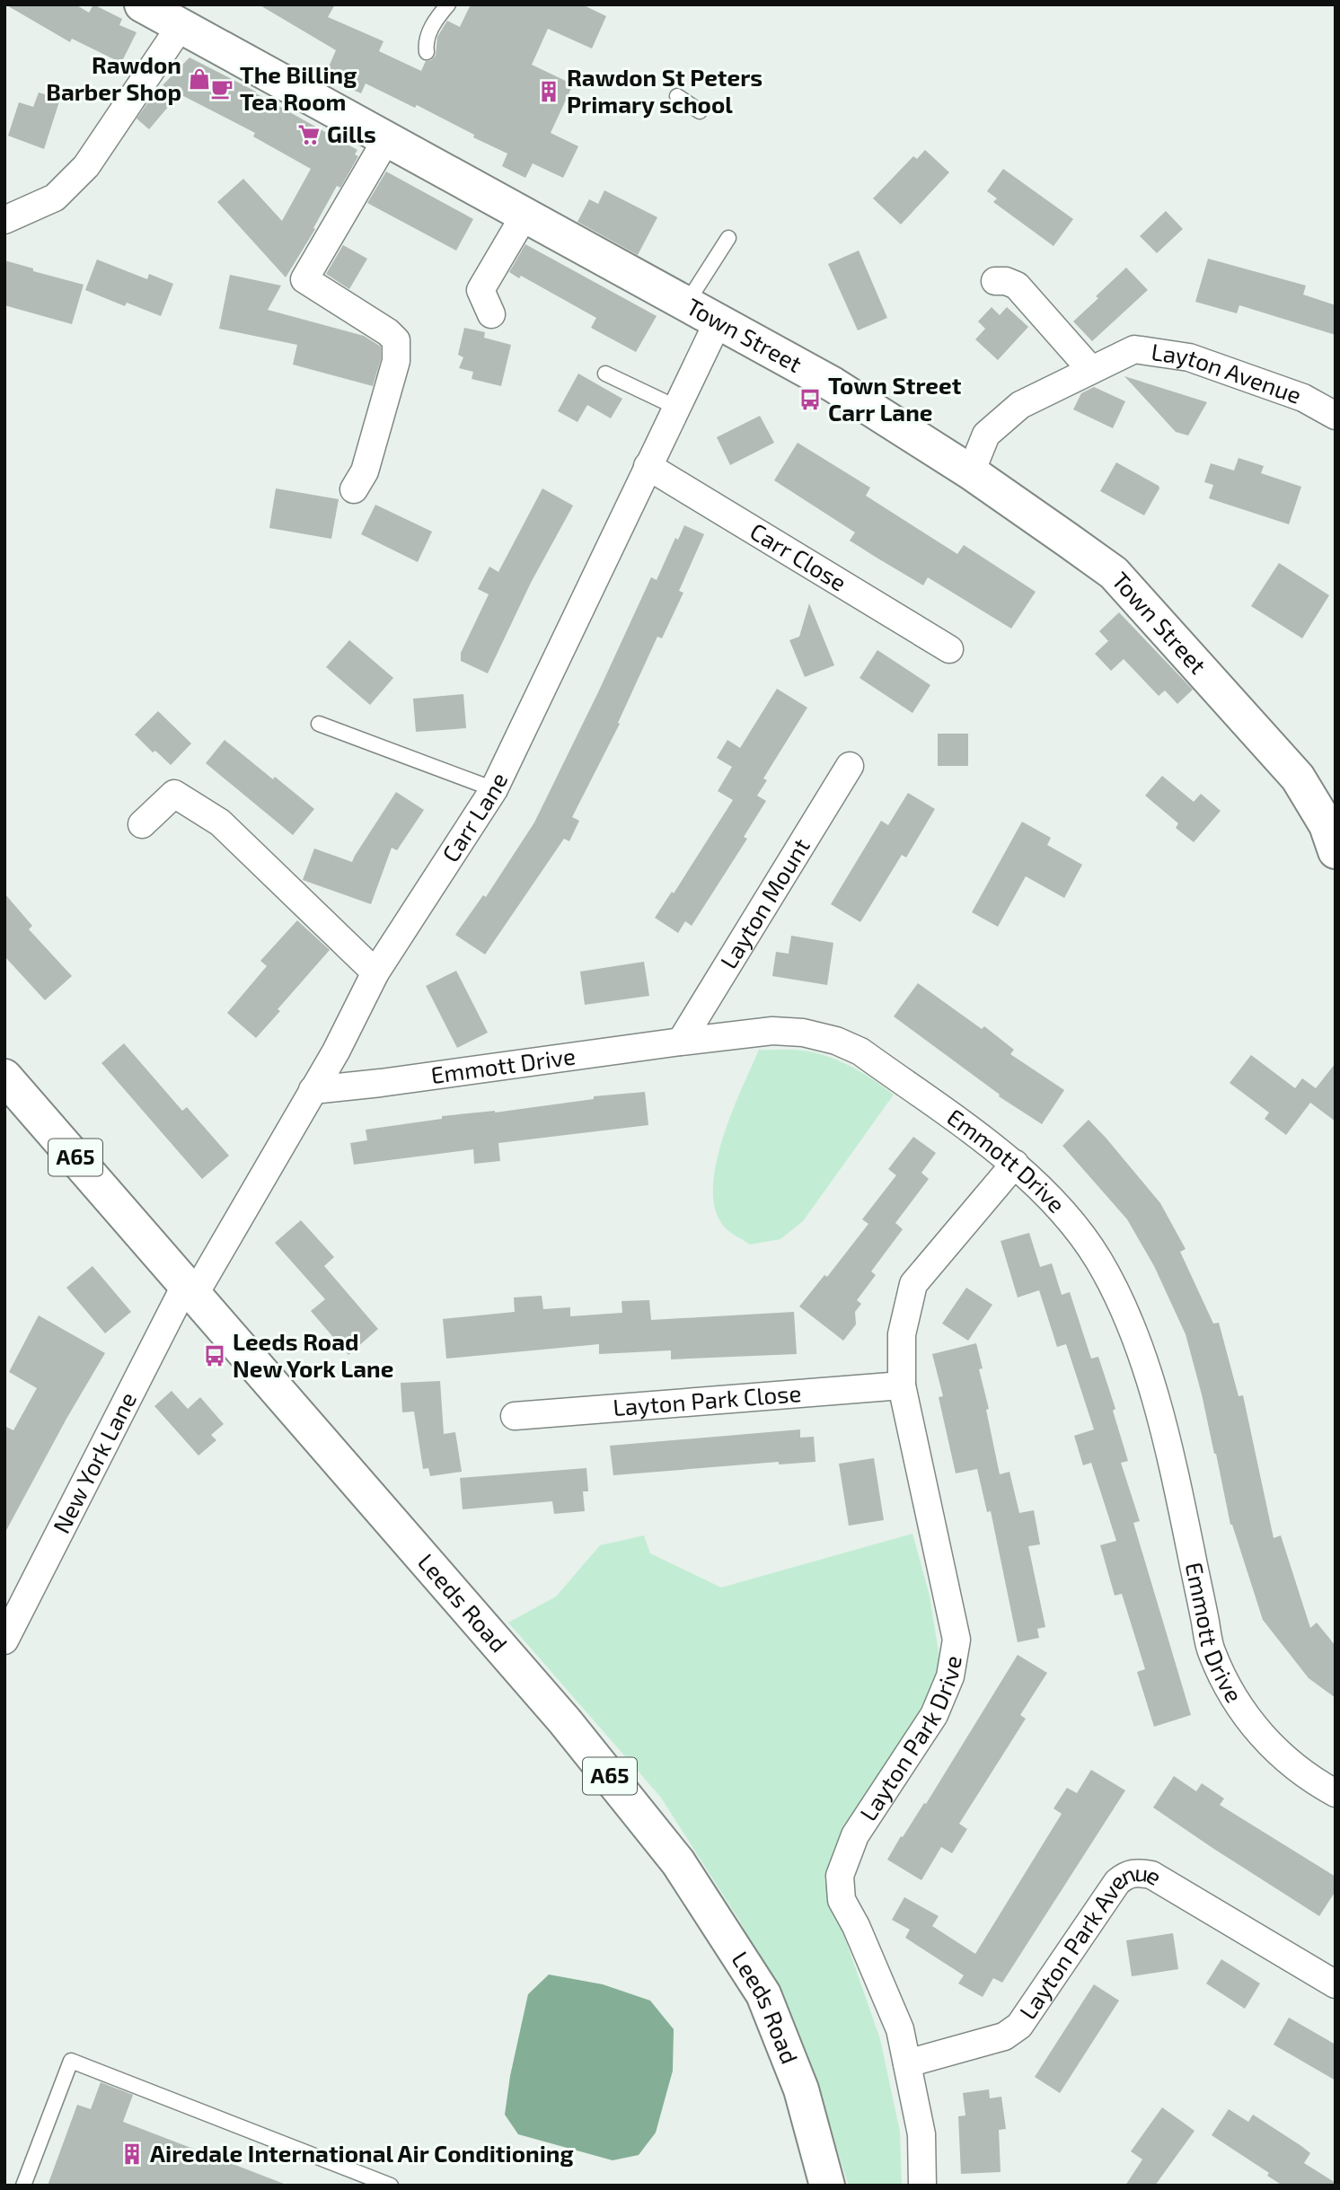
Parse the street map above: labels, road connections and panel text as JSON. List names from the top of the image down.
{
  "streets": {
    "street": [
      "Town Street",
      "Layton Avenue",
      "Carr Close",
      "Carr Lane",
      "Layton Mount",
      "Emmott Drive",
      "A65",
      "Layton Park Close",
      "New York Lane",
      "Leeds Road",
      "Layton Park Drive",
      "Layton Park Avenue"
    ]
  },
  "crossings": [
    ["Town Street", "Layton Avenue"],
    ["Town Street", "Carr Lane"],
    ["Carr Close", "Carr Lane"],
    ["Carr Lane", "Emmott Drive"],
    ["Carr Lane", "New York Lane"],
    ["Carr Lane", "Leeds Road"],
    ["Layton Mount", "Emmott Drive"],
    ["Emmott Drive", "Layton Park Drive"],
    ["Layton Park Close", "Layton Park Drive"],
    ["New York Lane", "Leeds Road"],
    ["Layton Park Drive", "Layton Park Avenue"]
  ],
  "places": {
    "shop": ["Rawdon Barber Shop"],
    "cafe": ["The Billing Tea Room"],
    "building": ["Rawdon St Peters Primary school", "Airedale International Air Conditioning"],
    "supermarket": ["Gills"],
    "bus stop": ["Town Street Carr Lane", "Leeds Road New York Lane"]
  }
}
